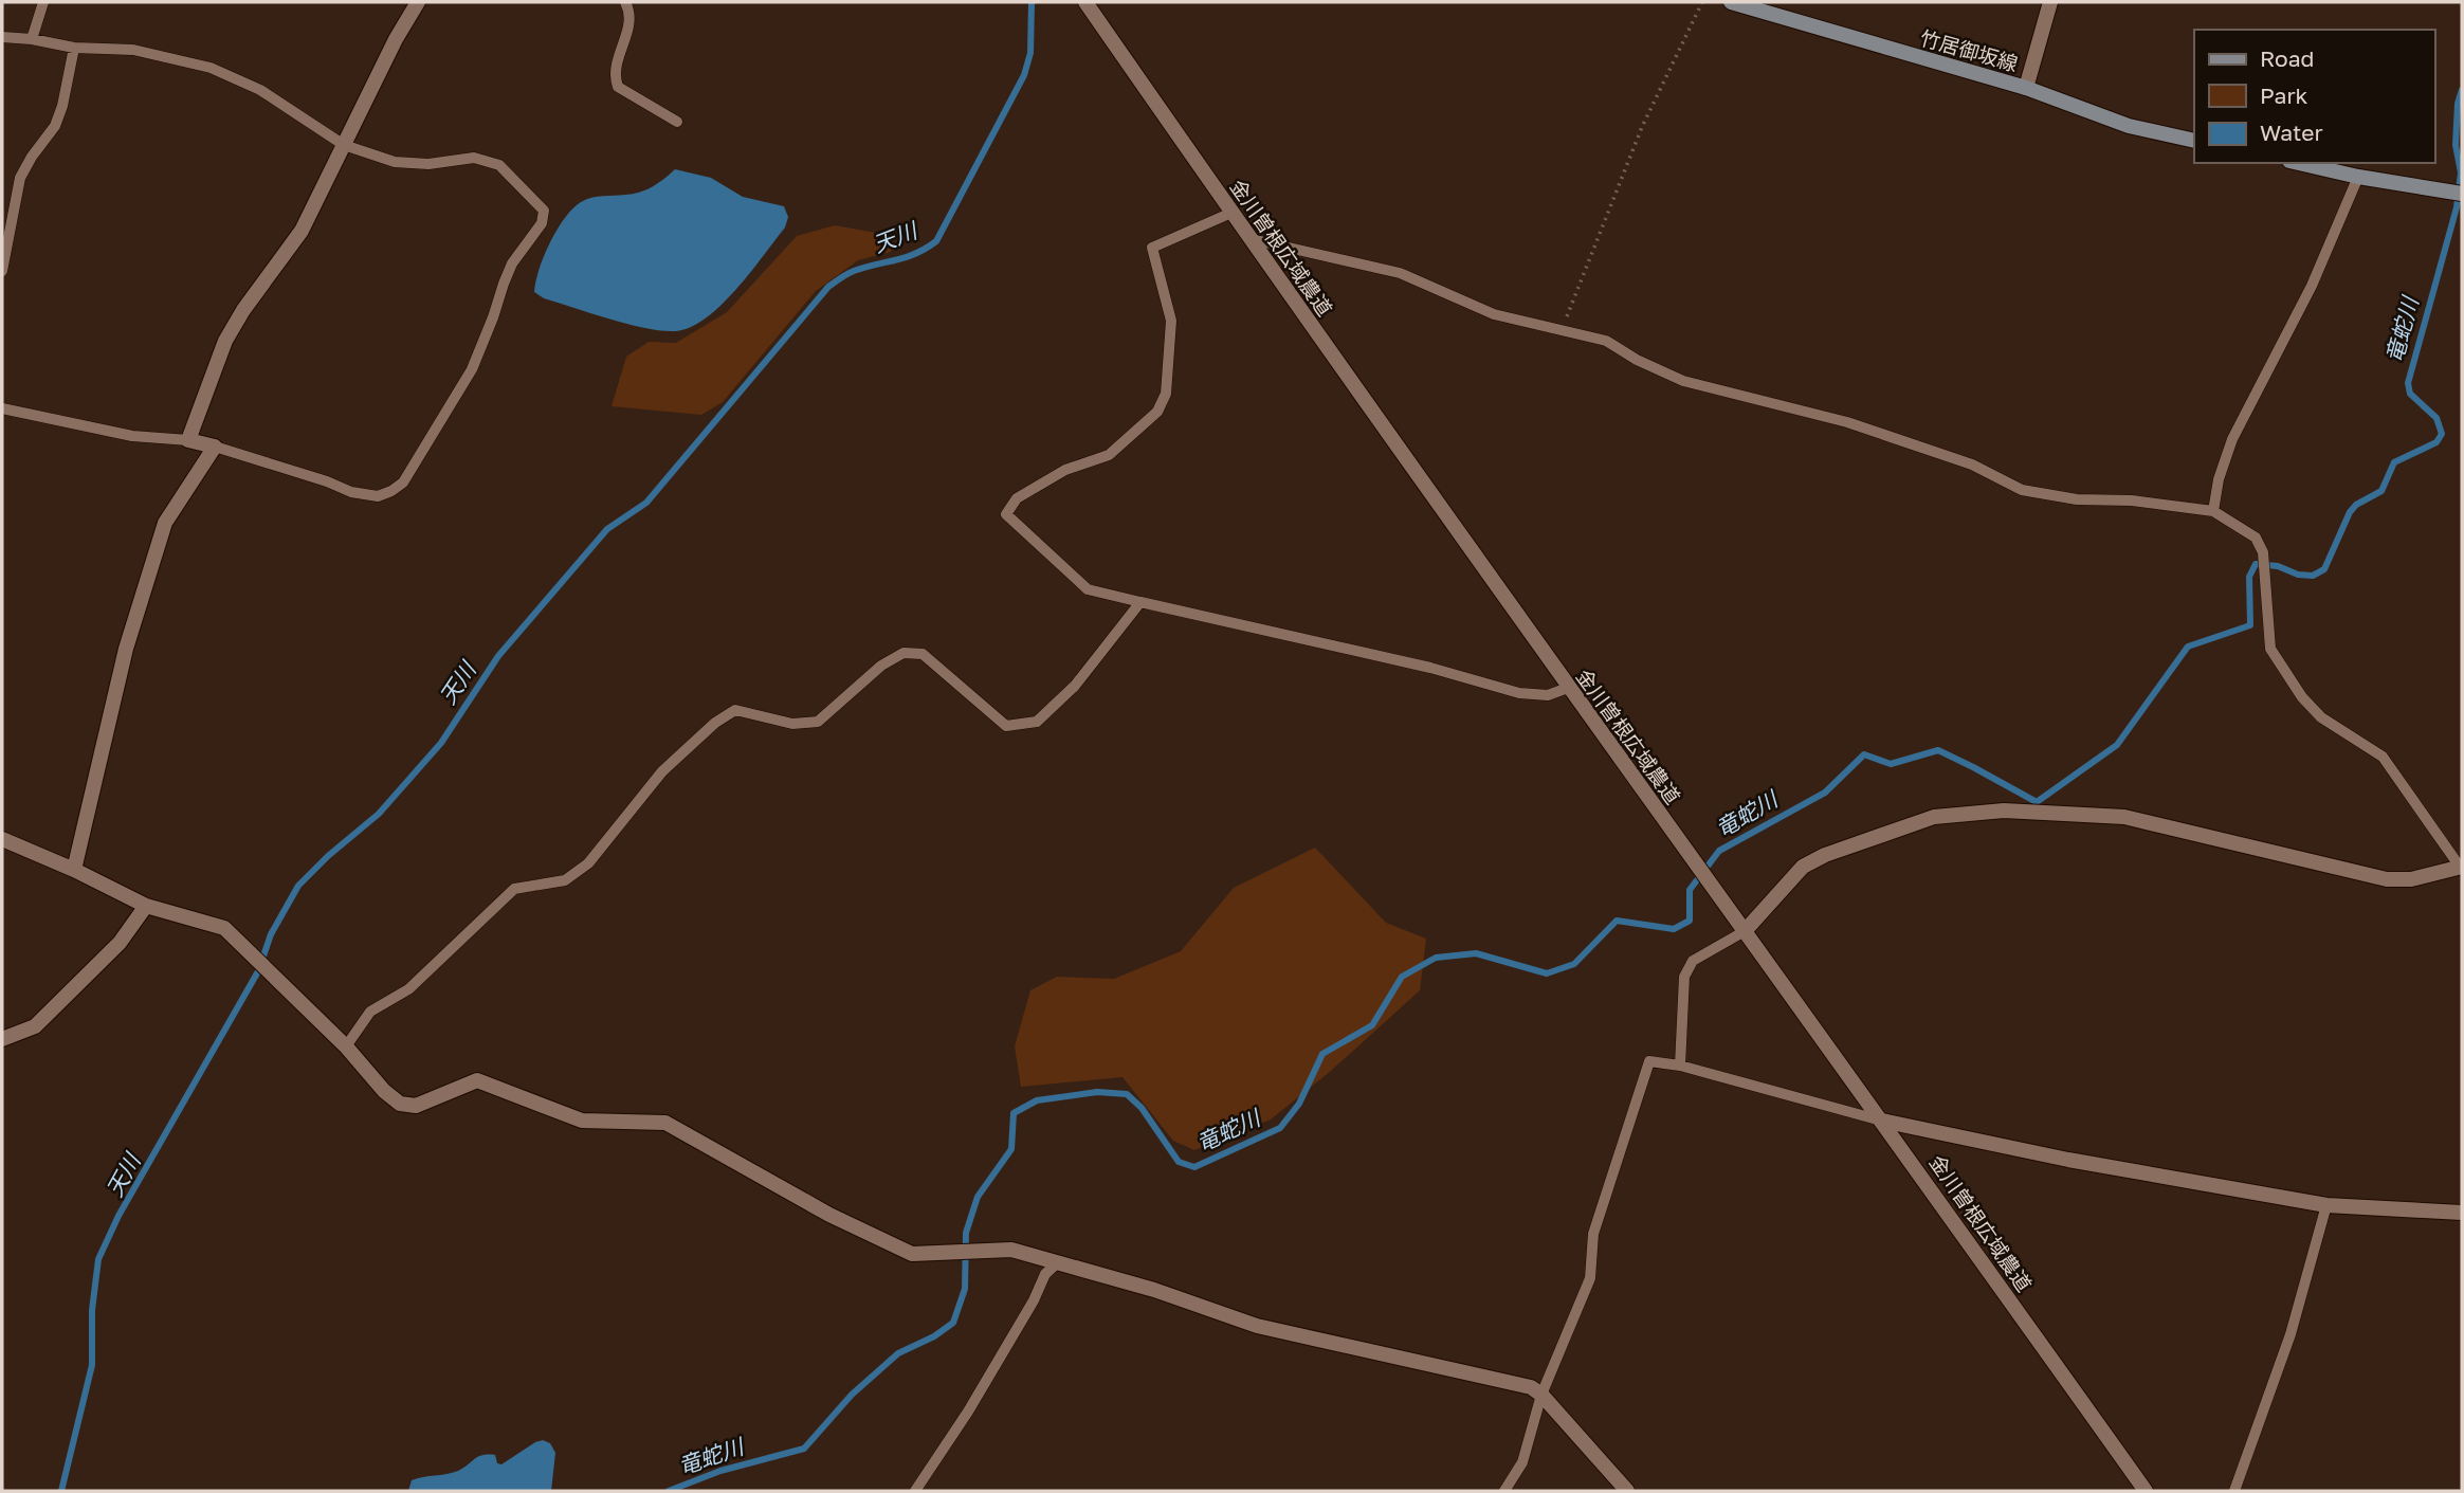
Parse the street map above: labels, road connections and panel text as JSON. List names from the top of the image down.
{
  "streets": {
    "main road": ["竹居御坂線"],
    "street": ["金川曽根広域農道"]
  },
  "water": ["天川", "竜蛇川"],
  "legend": ["Road", "Park", "Water"]
}
